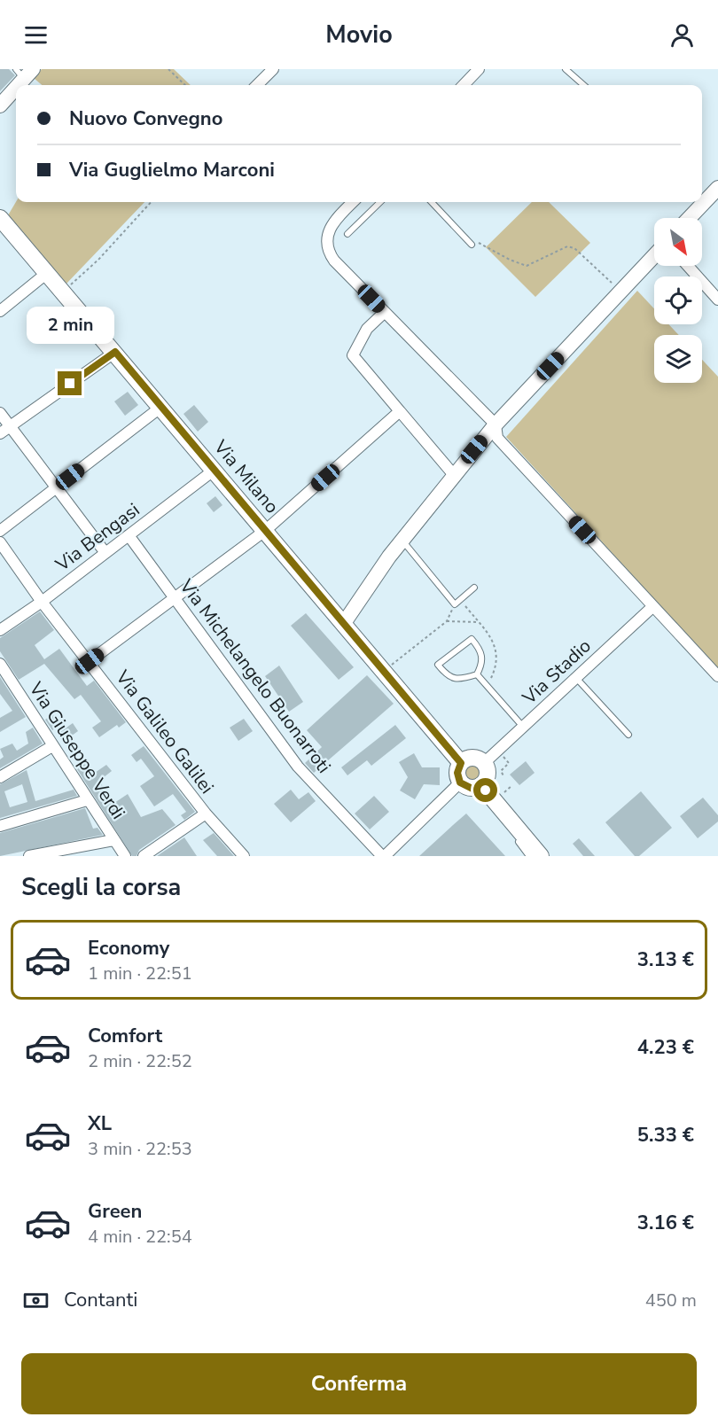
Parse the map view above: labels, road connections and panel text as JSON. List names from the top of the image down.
{
  "streets": {
    "main road": ["Via Milano"],
    "street": [
      "Via Bengasi",
      "Via Stadio",
      "Via Michelangelo Buonarroti",
      "Via Galileo Galilei",
      "Via Giuseppe Verdi"
    ]
  },
  "crossings": [
    ["Via Milano", "Via Bengasi"],
    ["Via Milano", "Via Stadio"],
    ["Via Bengasi", "Via Michelangelo Buonarroti"],
    ["Via Bengasi", "Via Galileo Galilei"]
  ],
  "north": "bottom right",
  "page": {
    "header": "Movio",
    "banner": ["Nuovo Convegno", "Via Guglielmo Marconi"],
    "bubble": "2 min",
    "heading": "Scegli la corsa",
    "list": [
      {
        "name": "Economy",
        "note": "1 min · 22:51",
        "value": "3.13 €"
      },
      {
        "name": "Comfort",
        "note": "2 min · 22:52",
        "value": "4.23 €"
      },
      {
        "name": "XL",
        "note": "3 min · 22:53",
        "value": "5.33 €"
      },
      {
        "name": "Green",
        "note": "4 min · 22:54",
        "value": "3.16 €"
      }
    ],
    "pay": ["Contanti", "450 m"],
    "buttons": "Conferma"
  }
}
